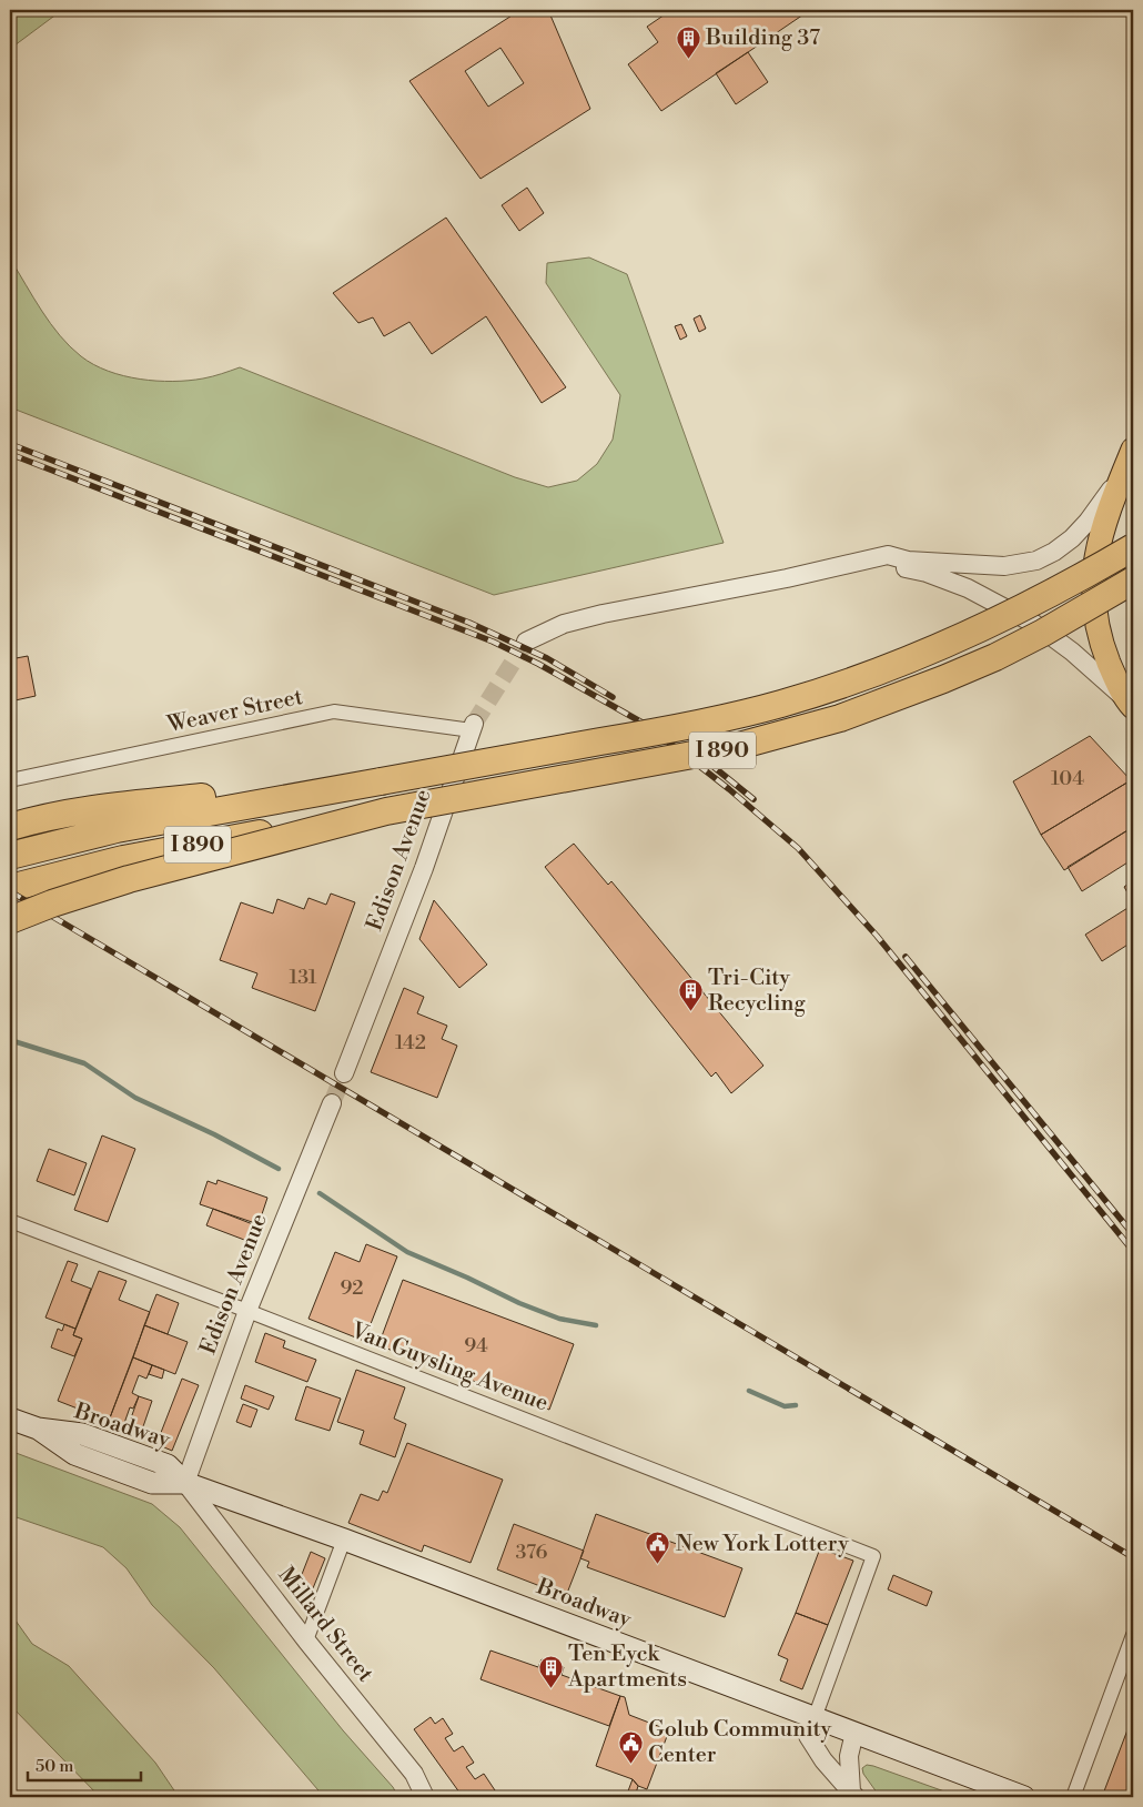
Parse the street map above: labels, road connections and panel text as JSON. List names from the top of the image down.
{
  "streets": {
    "highway": ["I 890"],
    "main road": ["Broadway"],
    "street": [
      "Weaver Street",
      "Edison Avenue",
      "Van Guysling Avenue",
      "Millard Street"
    ]
  },
  "crossings": [
    ["Weaver Street", "Edison Avenue"],
    ["Edison Avenue", "Van Guysling Avenue"],
    ["Edison Avenue", "Broadway"],
    ["Edison Avenue", "Millard Street"],
    ["Van Guysling Avenue", "Broadway"],
    ["Broadway", "Millard Street"]
  ],
  "places": {
    "building": ["Building 37", "Tri-City Recycling", "Ten Eyck Apartments"],
    "public building": ["New York Lottery", "Golub Community Center"]
  },
  "house_numbers": [
    "104",
    "131",
    "142",
    "92",
    "94",
    "376"
  ],
  "scale_bar": "50 m"
}
